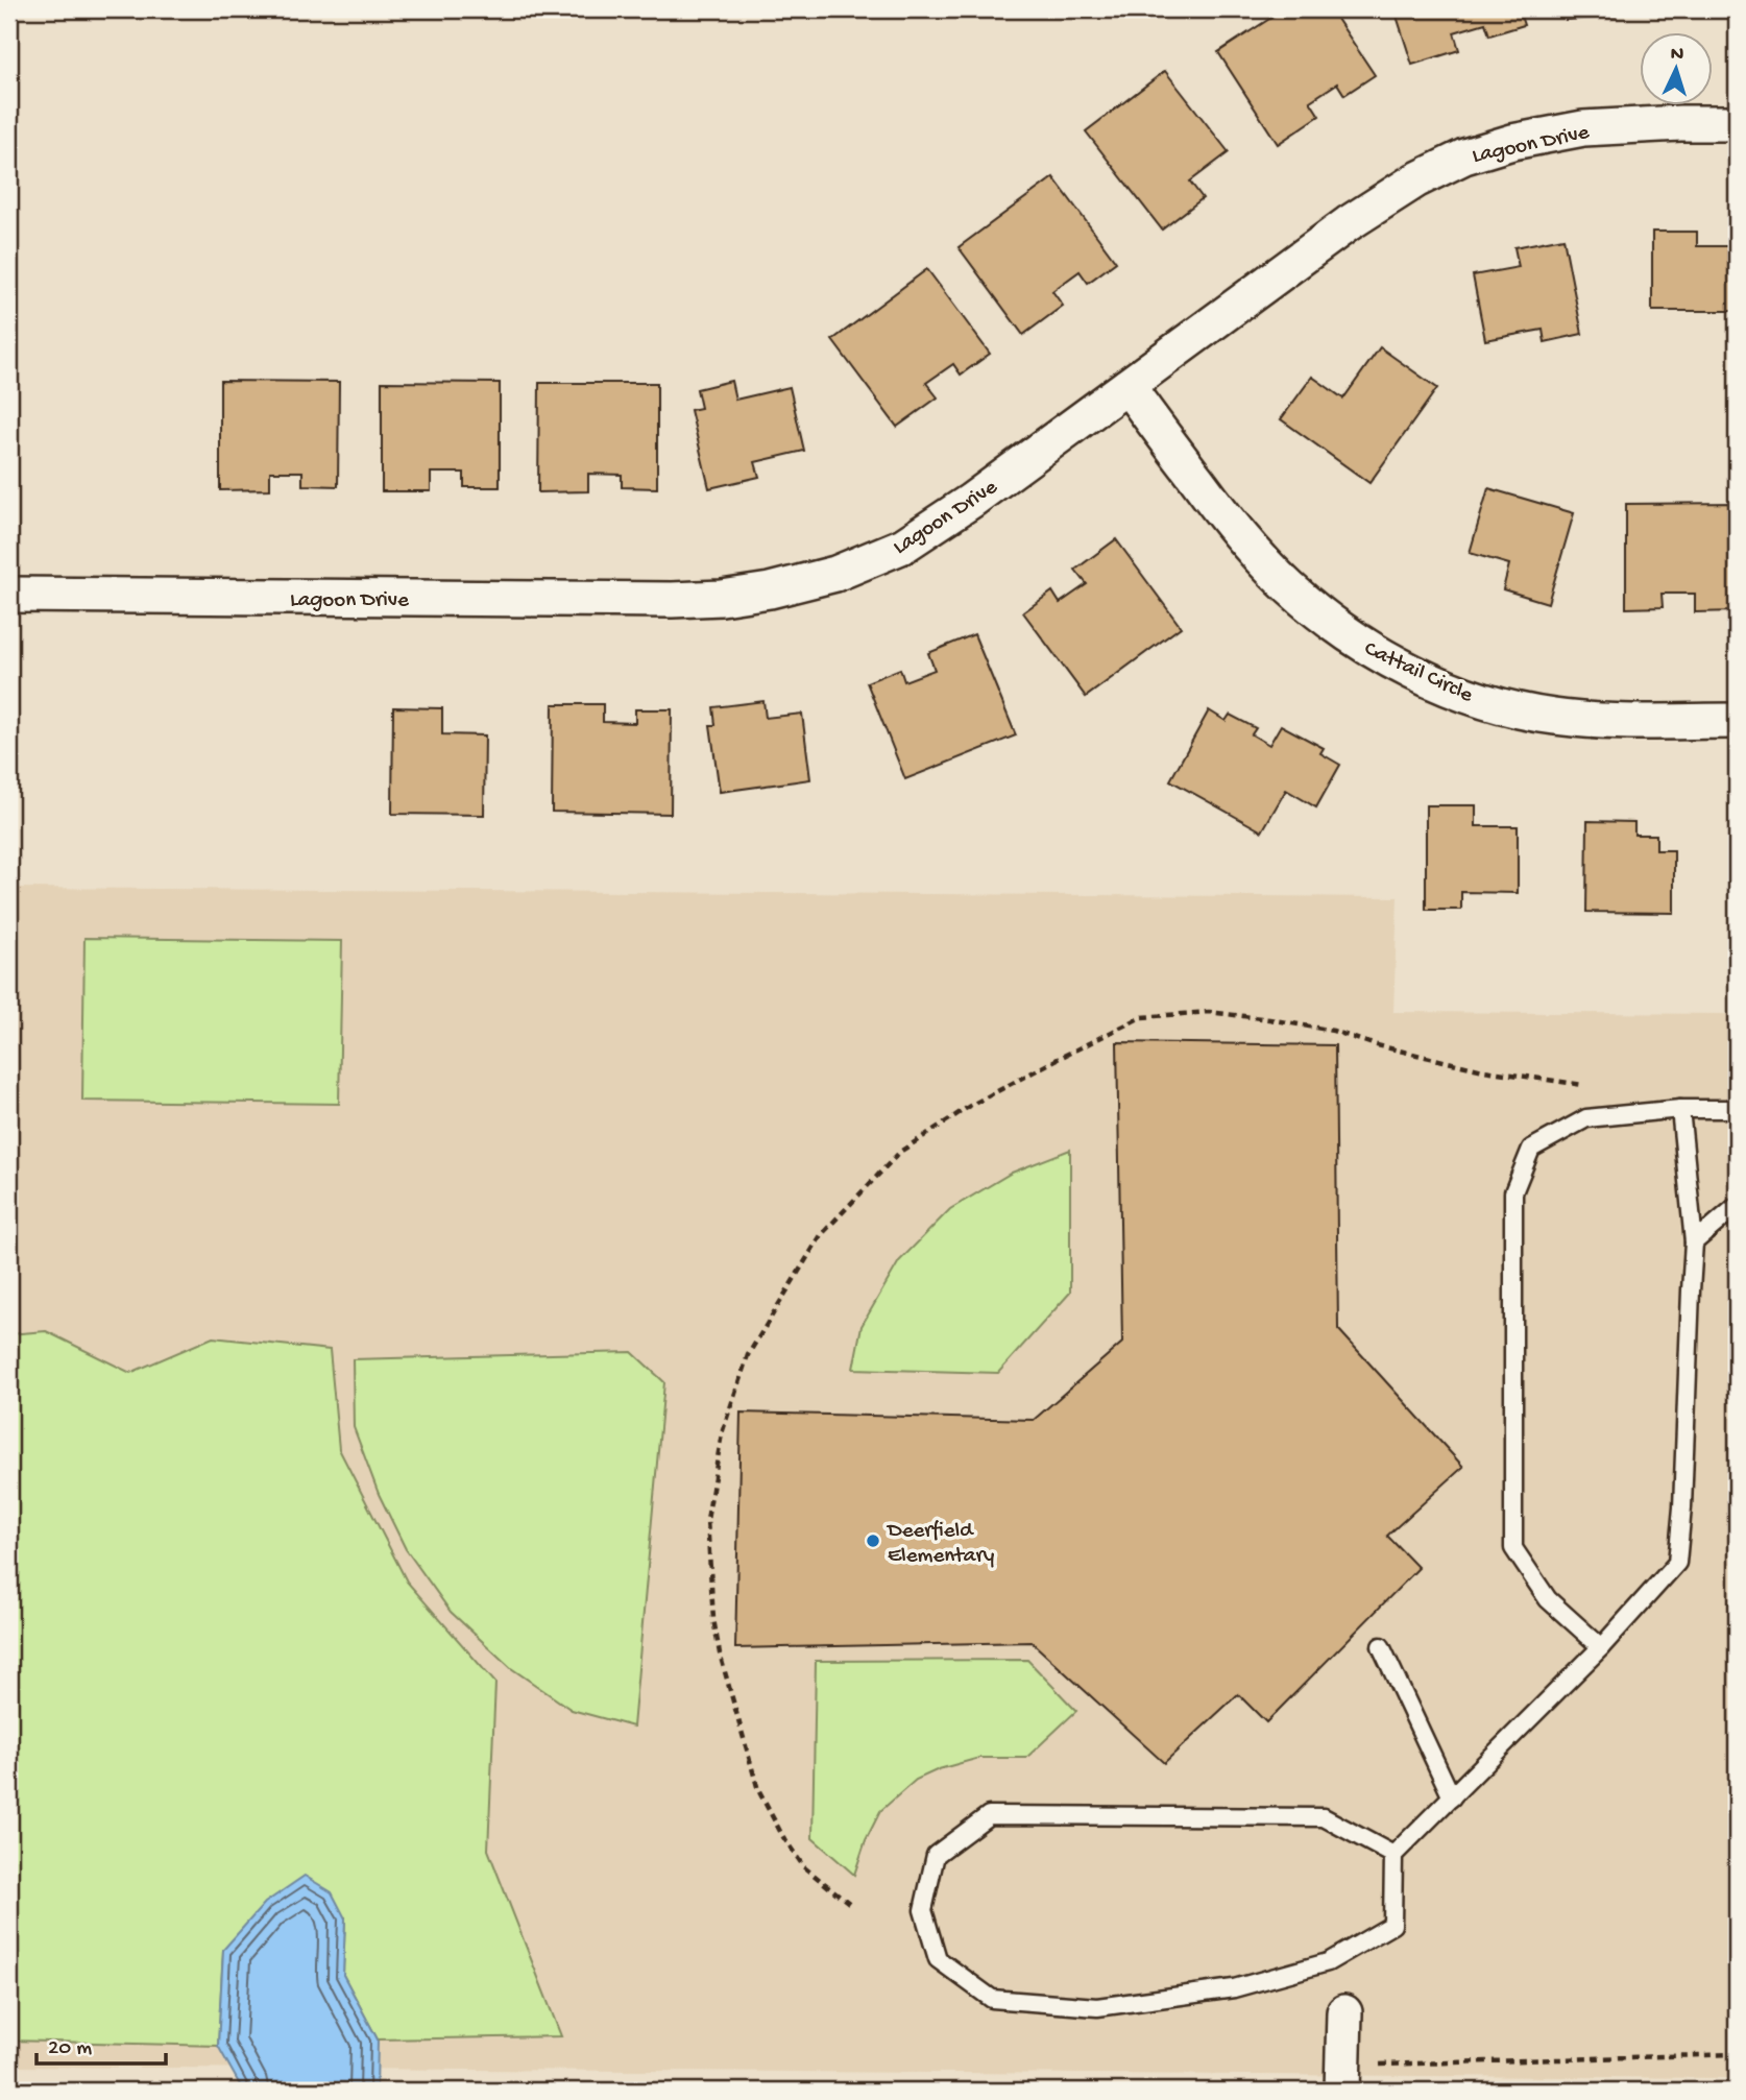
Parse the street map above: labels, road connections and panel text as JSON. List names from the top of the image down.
{
  "streets": {
    "street": ["Lagoon Drive", "Cattail Circle"]
  },
  "crossings": [
    ["Lagoon Drive", "Cattail Circle"]
  ],
  "places": ["Deerfield Elementary"],
  "scale_bar": "20 m",
  "north": "top"
}
